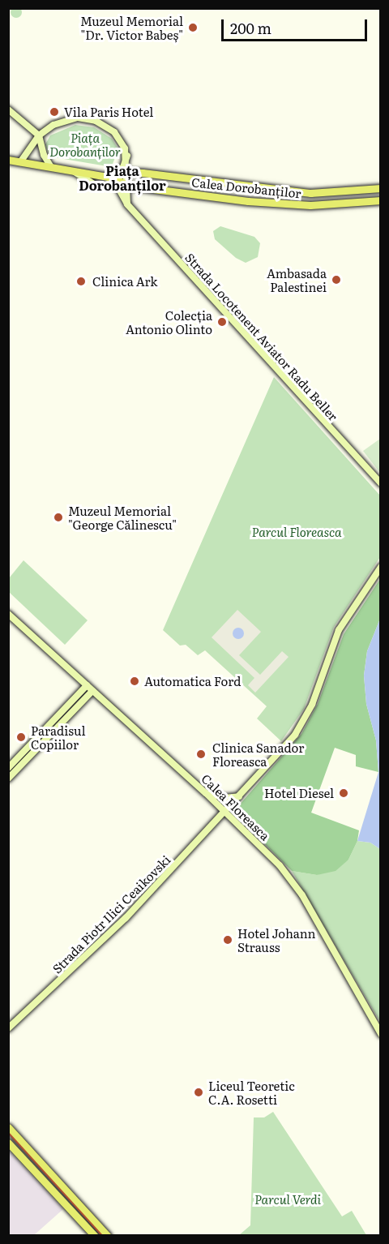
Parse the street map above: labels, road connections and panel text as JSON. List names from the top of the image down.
{
  "streets": {
    "main road": ["Calea Dorobanților"],
    "street": ["Strada Locotenent Aviator Radu Beller", "Calea Floreasca", "Strada Piotr Ilici Ceaikovski"]
  },
  "crossings": [
    ["Calea Dorobanților", "Strada Locotenent Aviator Radu Beller"],
    ["Calea Floreasca", "Strada Piotr Ilici Ceaikovski"]
  ],
  "districts": ["Piața Dorobanților"],
  "parks": ["Piața Dorobanților", "Parcul Floreasca", "Parcul Verdi"],
  "places": [
    "Muzeul Memorial \"Dr. Victor Babeș\"",
    "Vila Paris Hotel",
    "Ambasada Palestinei",
    "Clinica Ark",
    "Colecția Antonio Olinto",
    "Muzeul Memorial \"George Călinescu\"",
    "Automatica Ford",
    "Paradisul Copiilor",
    "Clinica Sanador Floreasca",
    "Hotel Diesel",
    "Hotel Johann Strauss",
    "Liceul Teoretic C.A. Rosetti"
  ],
  "scale_bar": "200 m"
}
